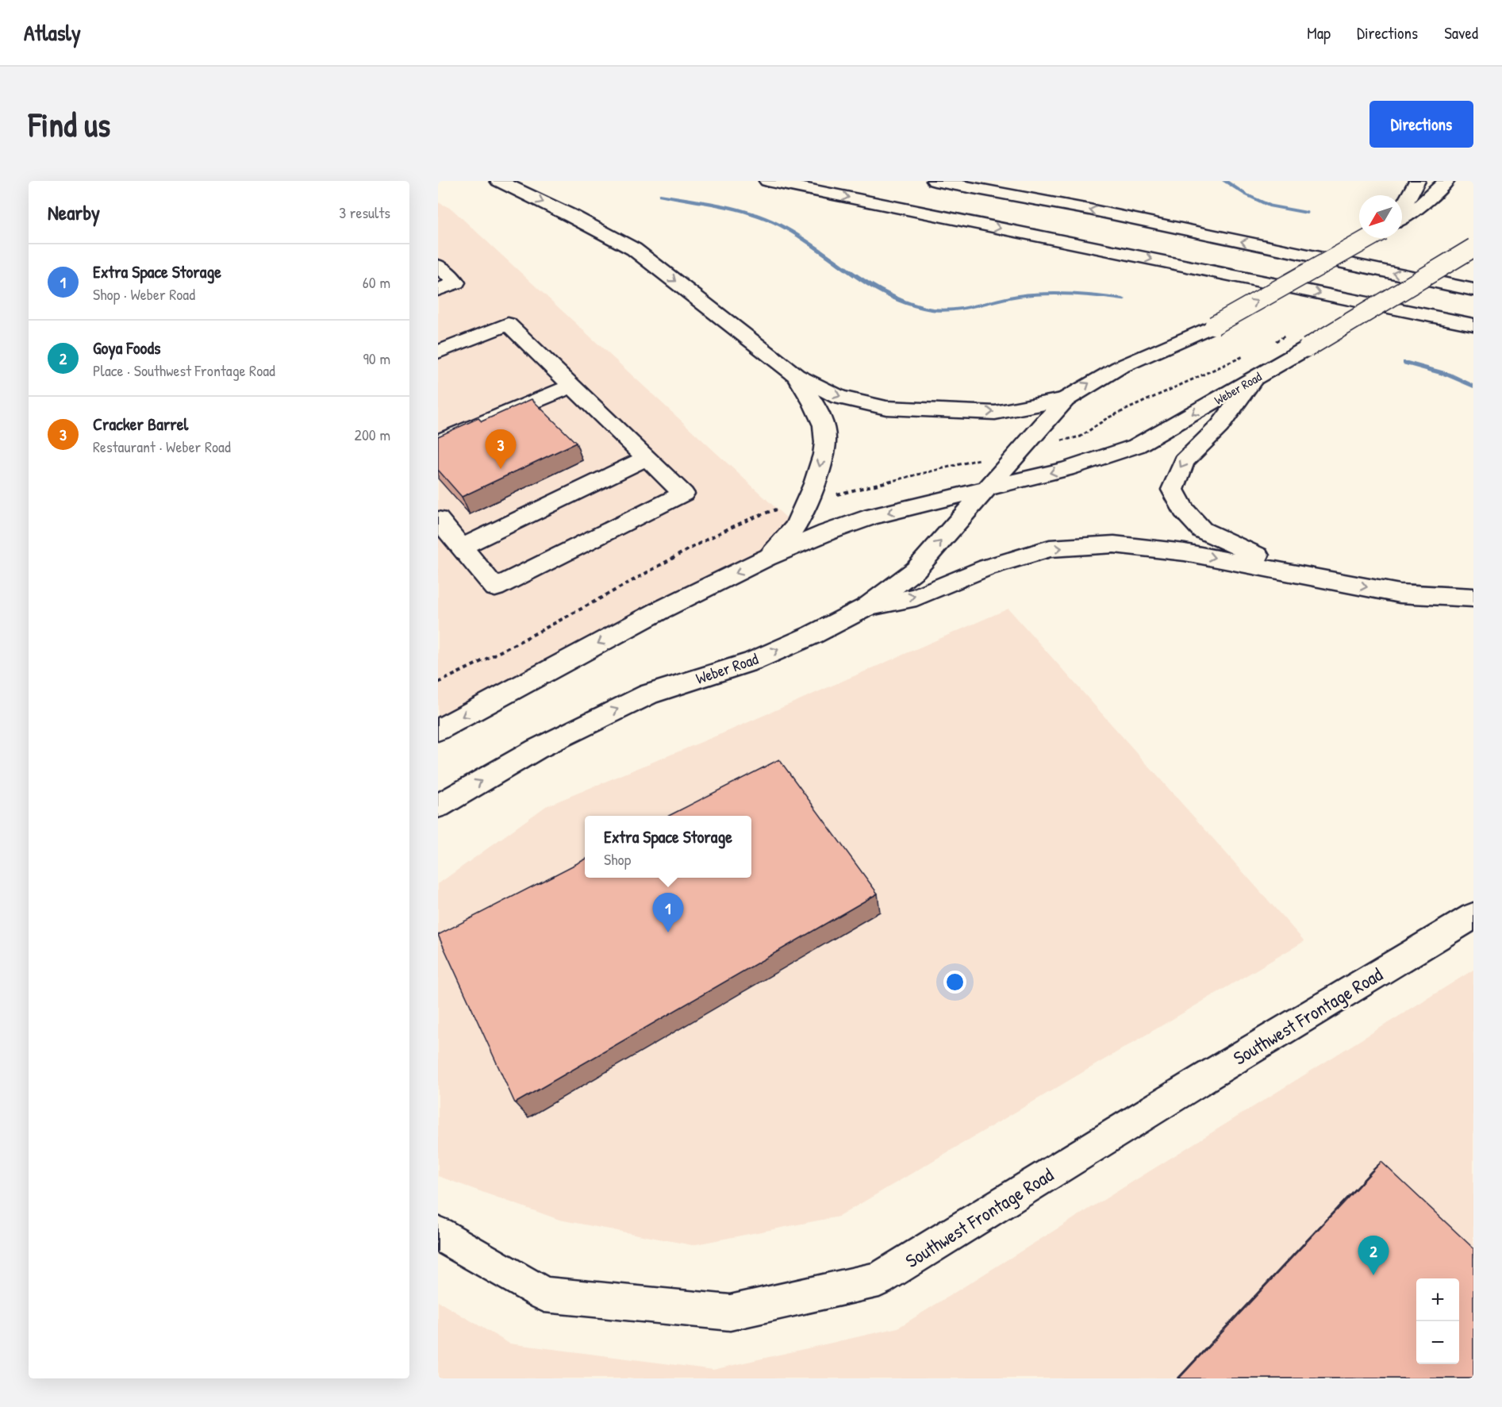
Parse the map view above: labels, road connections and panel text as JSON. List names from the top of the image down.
{
  "streets": {
    "main road": ["Weber Road", "Southwest Frontage Road"]
  },
  "north": "bottom left",
  "page": {
    "header": "Atlasly",
    "nav": ["Map", "Directions", "Saved"],
    "buttons": "Directions",
    "title": "Find us",
    "heading": ["Nearby", "3 results"],
    "list": [
      {
        "mark": "1",
        "name": "Extra Space Storage",
        "note": "Shop · Weber Road",
        "value": "60 m"
      },
      {
        "mark": "2",
        "name": "Goya Foods",
        "note": "Place · Southwest Frontage Road",
        "value": "90 m"
      },
      {
        "mark": "3",
        "name": "Cracker Barrel",
        "note": "Restaurant · Weber Road",
        "value": "200 m"
      }
    ],
    "pins": ["3", "1", "2"],
    "popup": ["Extra Space Storage", "Shop"],
    "map_buttons": ["+", "−"]
  }
}
